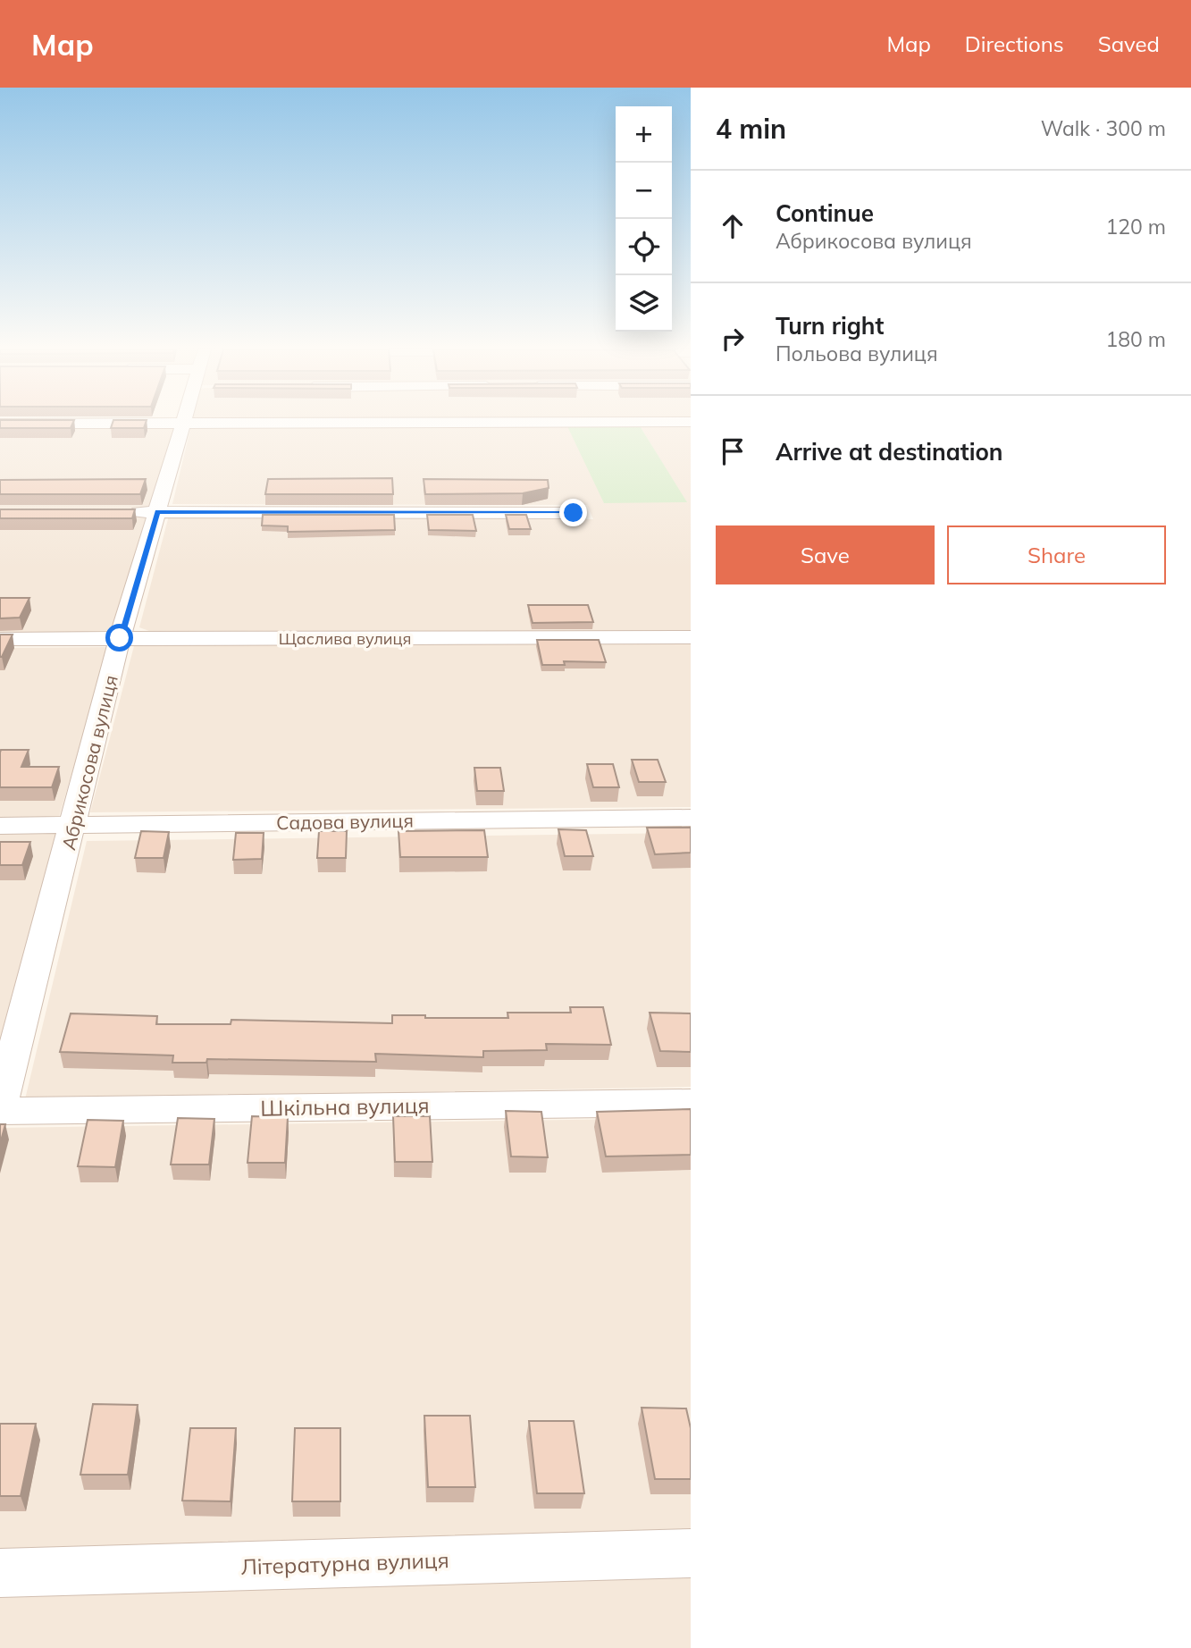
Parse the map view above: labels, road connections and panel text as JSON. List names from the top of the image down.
{
  "streets": {
    "street": [
      "Щаслива вулиця",
      "Абрикосова вулиця",
      "Садова вулиця",
      "Шкільна вулиця",
      "Літературна вулиця"
    ]
  },
  "crossings": [
    ["Щаслива вулиця", "Абрикосова вулиця"],
    ["Абрикосова вулиця", "Садова вулиця"]
  ],
  "page": {
    "header": "Map",
    "nav": ["Map", "Directions", "Saved"],
    "heading": ["4 min", "Walk · 300 m"],
    "map_buttons": ["+", "−"],
    "list": [
      ["Continue", "Абрикосова вулиця", "120 m"],
      ["Turn right", "Польова вулиця", "180 m"],
      "Arrive at destination"
    ],
    "buttons": ["Save", "Share"]
  }
}
